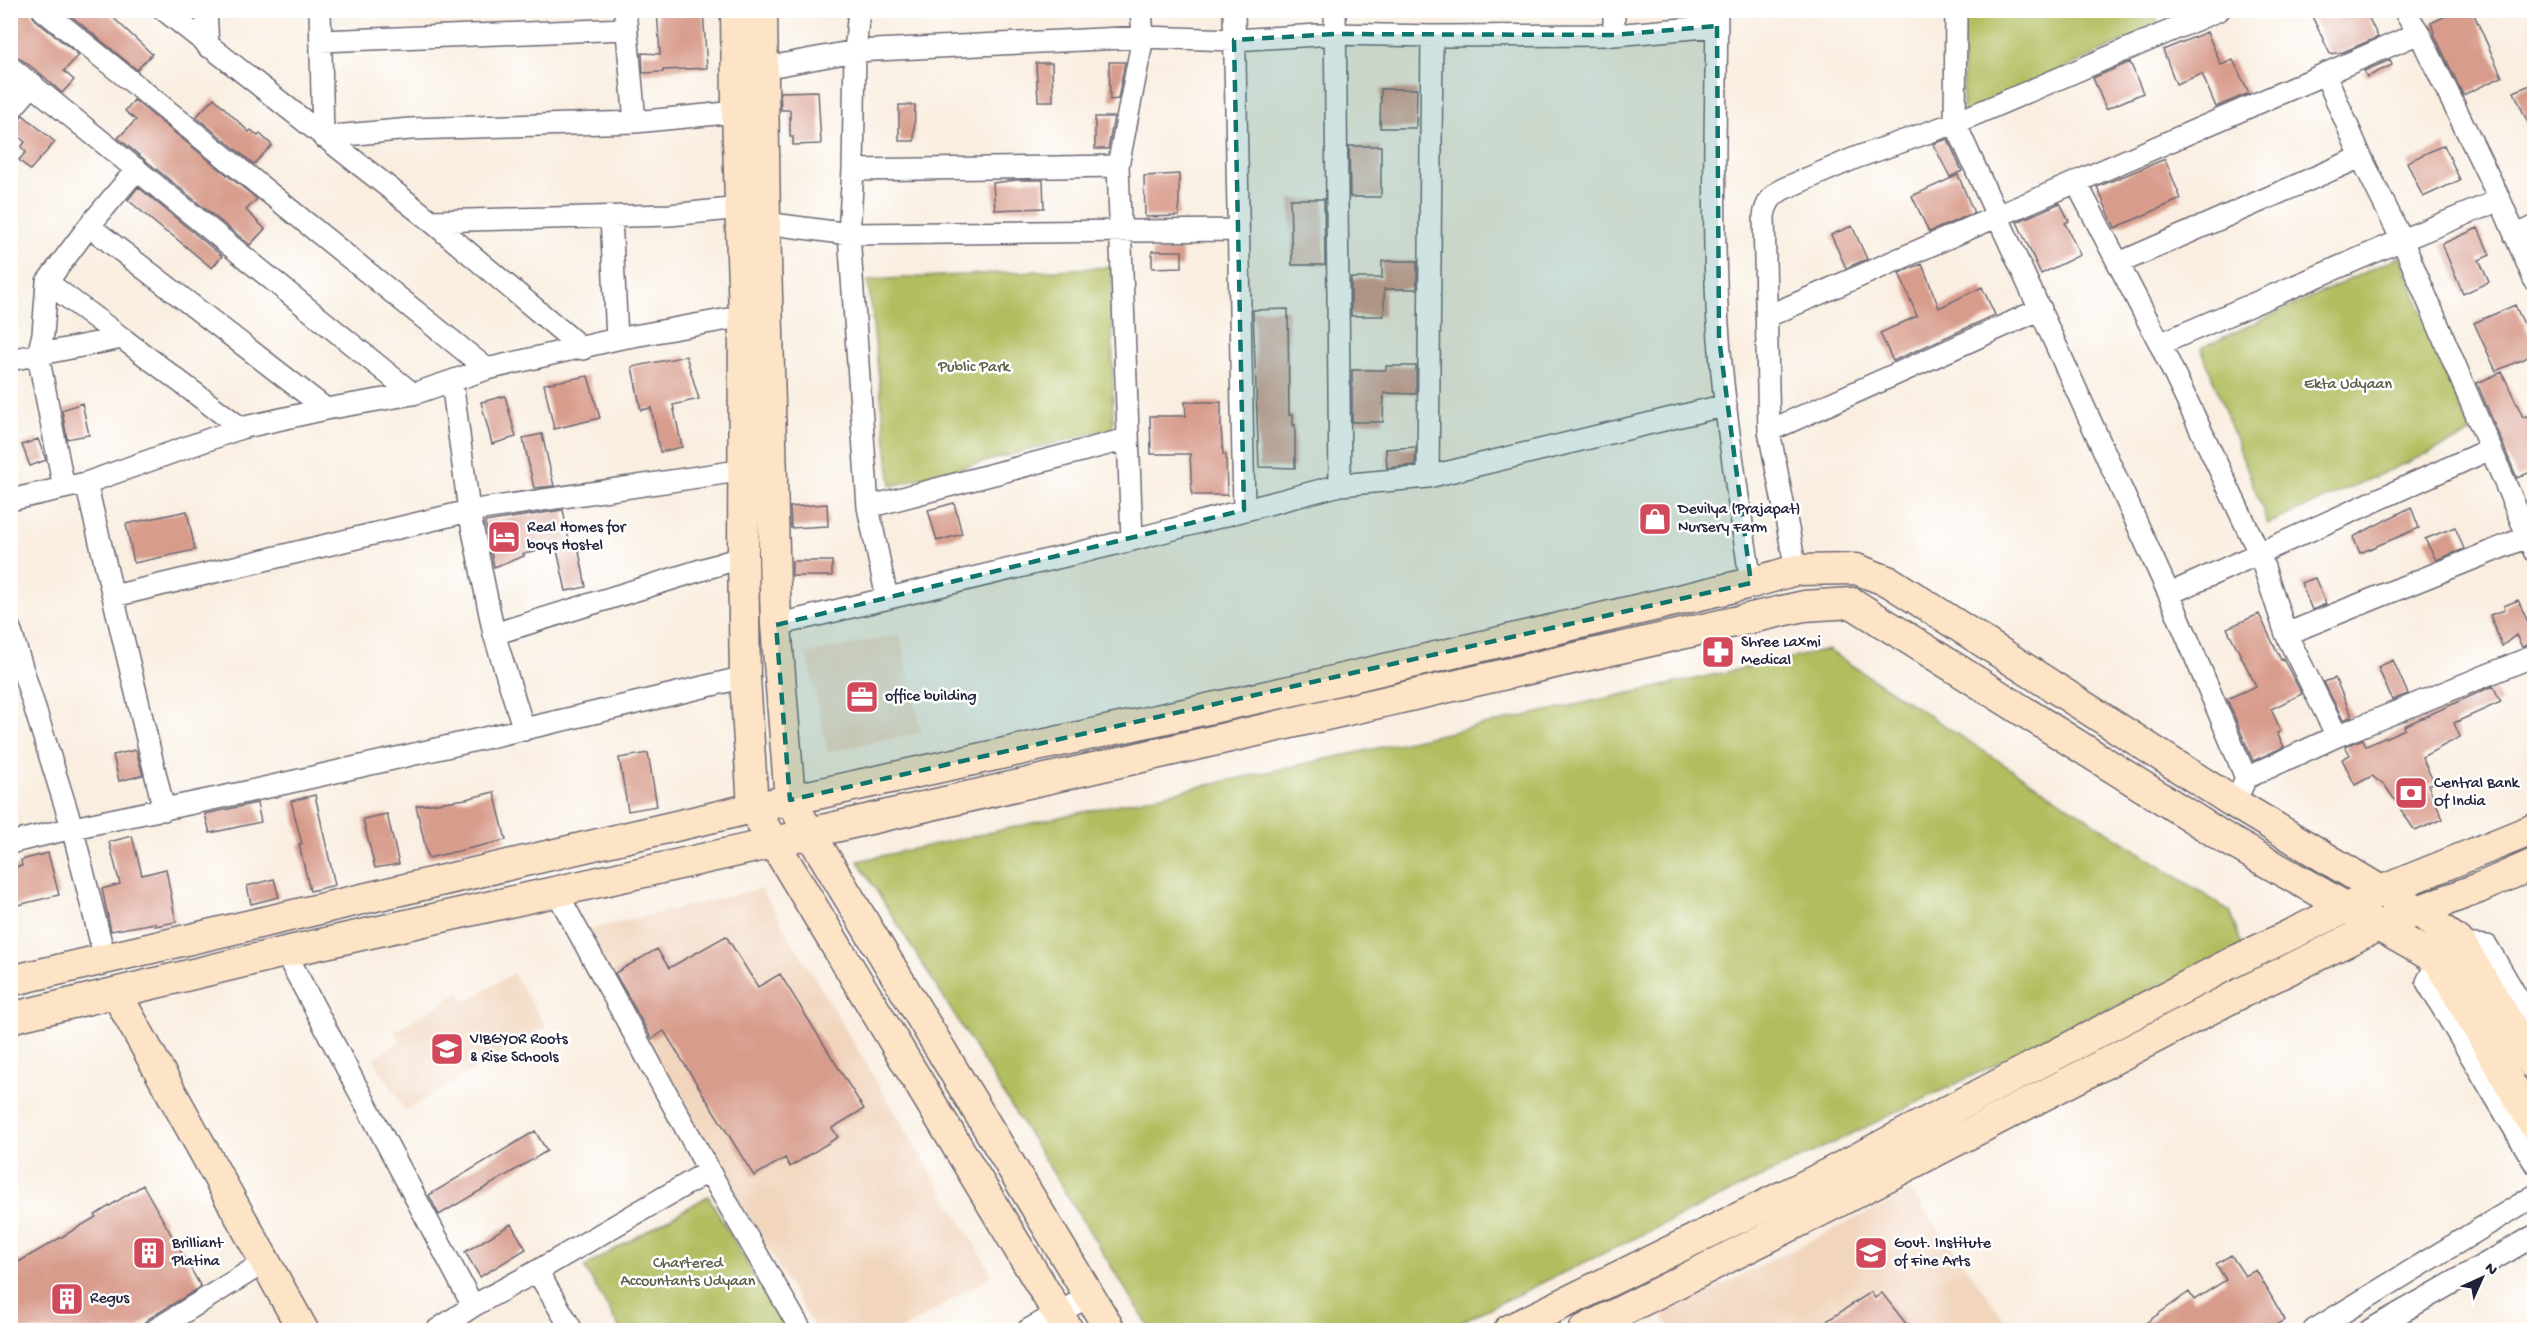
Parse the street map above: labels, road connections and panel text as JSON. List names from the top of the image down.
{
  "parks": ["Public Park", "Ekta Udyaan", "Chartered Accountants Udyaan"],
  "places": {
    "shop": ["Devilya (Prajapat) Nursery Farm"],
    "hotel": ["Real Homes for boys Hostel"],
    "pharmacy": ["Shree Laxmi Medical"],
    "office": ["office building"],
    "bank": ["Central Bank Of India"],
    "school or university": ["VIBGYOR Roots & Rise Schools", "Govt. Institute of Fine Arts"],
    "building": ["Brilliant Platina", "Regus"]
  },
  "north": "top right"
}
